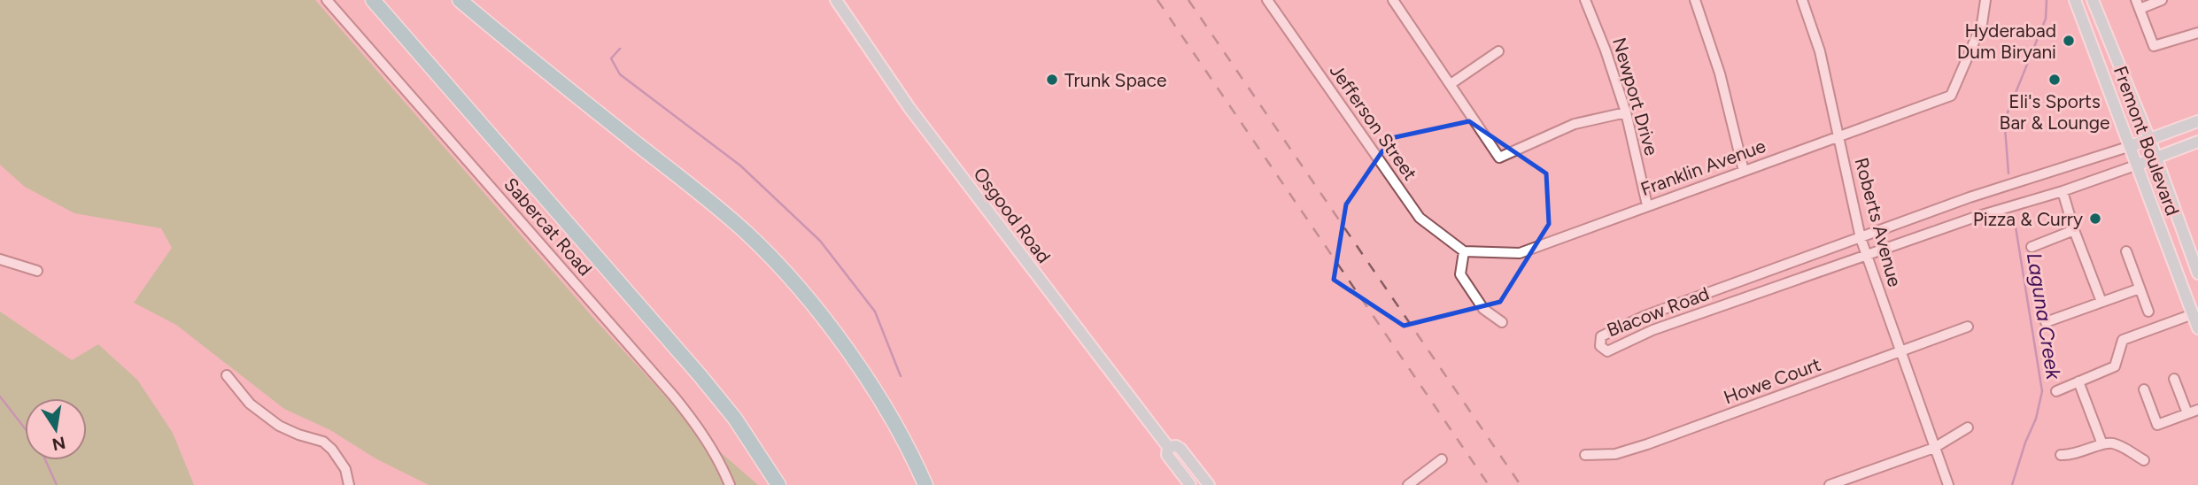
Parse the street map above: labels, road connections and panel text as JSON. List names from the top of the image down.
{
  "streets": {
    "main road": ["Fremont Boulevard", "Osgood Road", "Blacow Road"],
    "street": [
      "Newport Drive",
      "Jefferson Street",
      "Franklin Avenue",
      "Roberts Avenue",
      "Sabercat Road",
      "Howe Court"
    ]
  },
  "crossings": [
    ["Newport Drive", "Franklin Avenue"],
    ["Jefferson Street", "Franklin Avenue"],
    ["Fremont Boulevard", "Blacow Road"],
    ["Franklin Avenue", "Roberts Avenue"],
    ["Roberts Avenue", "Blacow Road"],
    ["Roberts Avenue", "Howe Court"]
  ],
  "water": ["Laguna Creek"],
  "places": [
    "Hyderabad Dum Biryani",
    "Trunk Space",
    "Eli's Sports Bar & Lounge",
    "Pizza & Curry"
  ],
  "north": "bottom"
}
